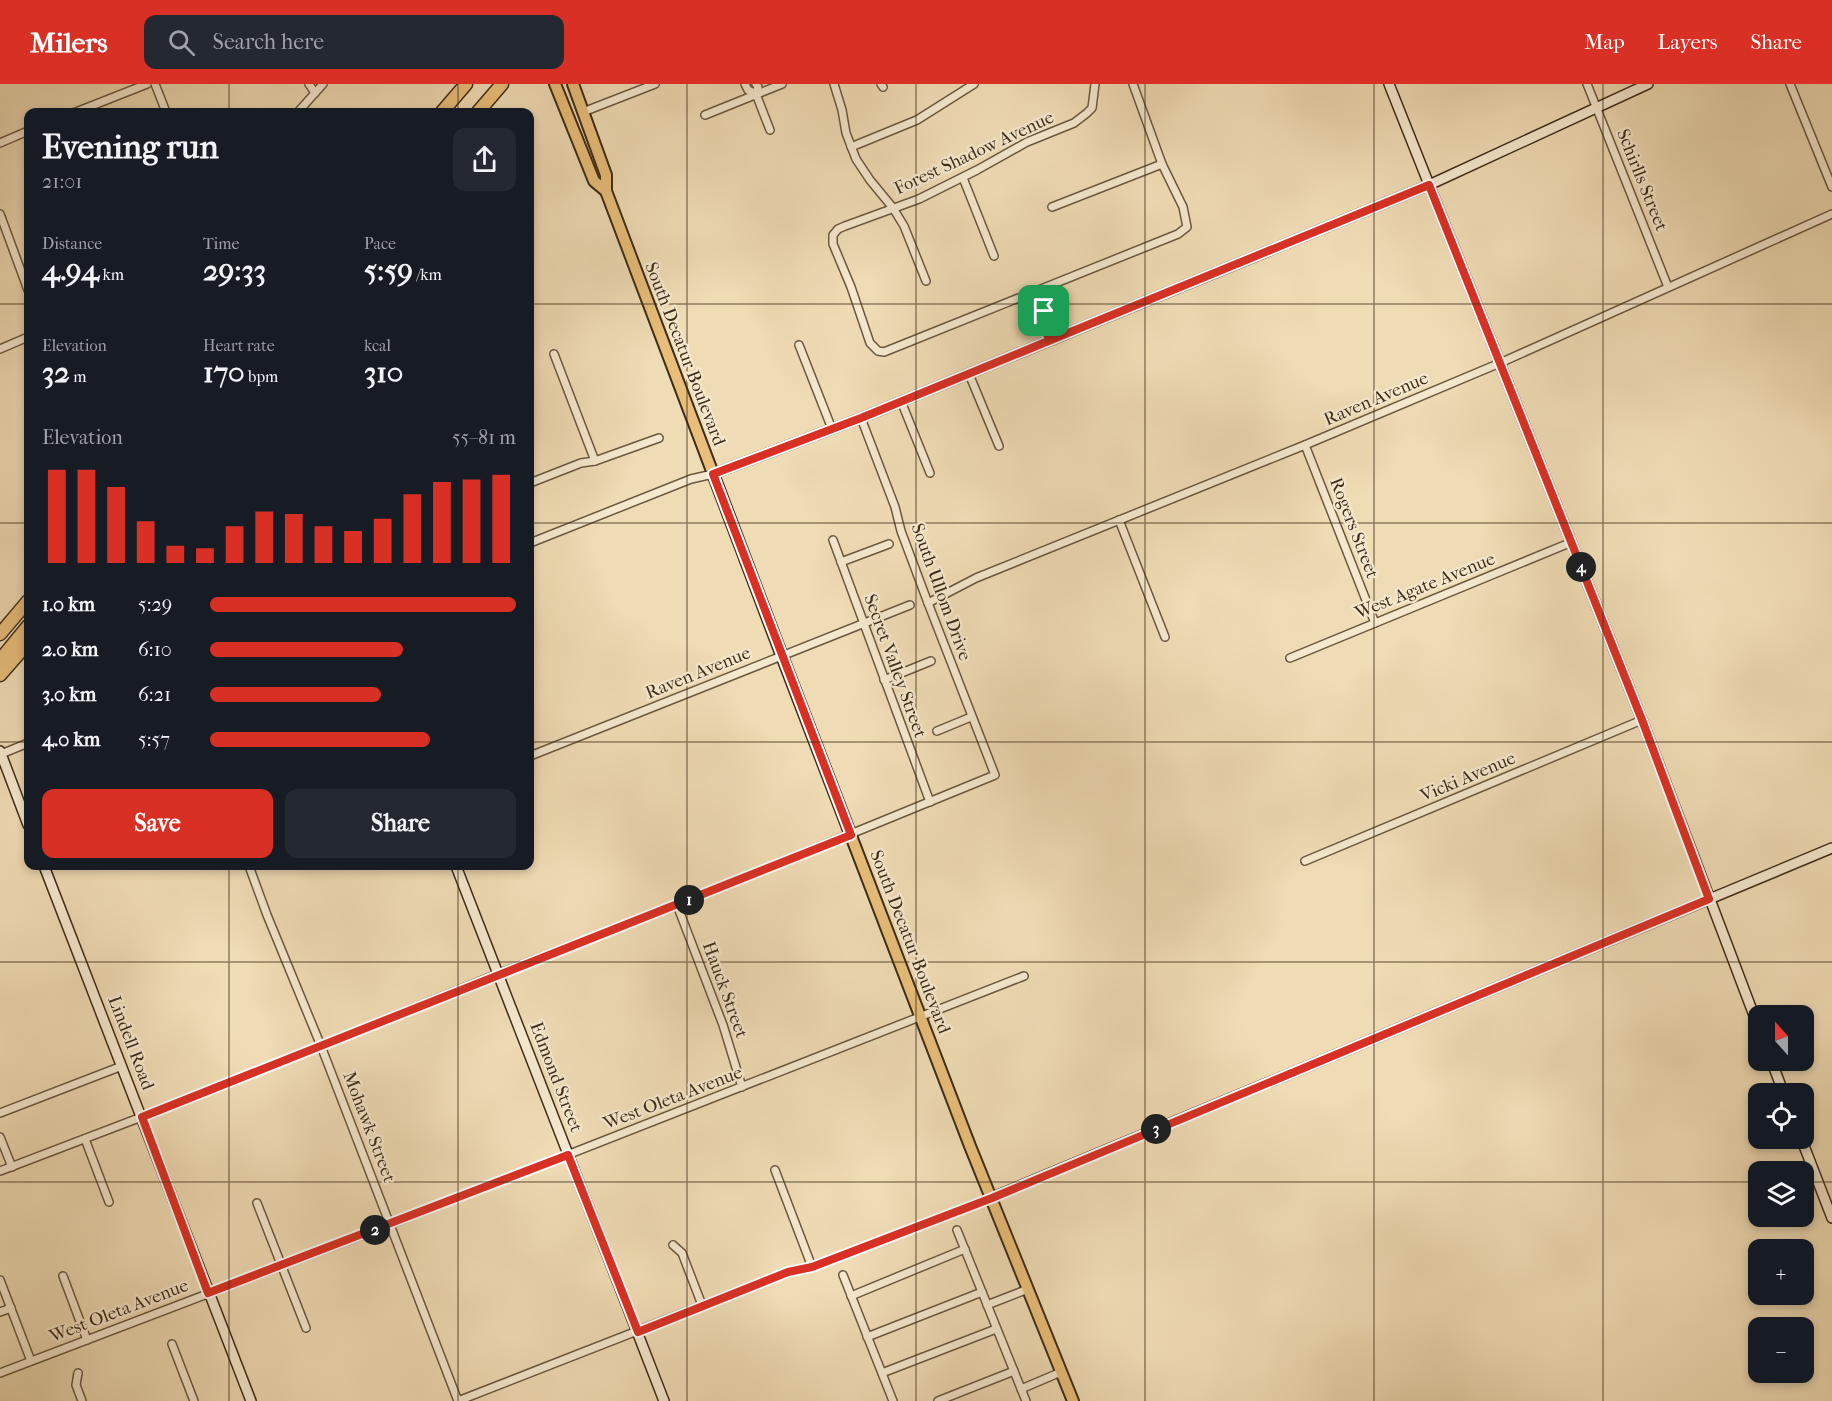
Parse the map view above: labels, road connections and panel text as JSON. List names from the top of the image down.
{
  "streets": {
    "main road": ["South Decatur Boulevard"],
    "street": [
      "Forest Shadow Avenue",
      "Schirlls Street",
      "Raven Avenue",
      "Rogers Street",
      "West Agate Avenue",
      "South Ullom Drive",
      "Secret Valley Street",
      "Vicki Avenue",
      "Hauck Street",
      "Lindell Road",
      "Edmond Street",
      "West Oleta Avenue",
      "Mohawk Street"
    ]
  },
  "crossings": [
    ["Schirlls Street", "Raven Avenue"],
    ["South Decatur Boulevard", "Raven Avenue"],
    ["South Decatur Boulevard", "West Oleta Avenue"],
    ["Raven Avenue", "Rogers Street"],
    ["Raven Avenue", "South Ullom Drive"],
    ["Raven Avenue", "Secret Valley Street"],
    ["Rogers Street", "West Agate Avenue"],
    ["South Ullom Drive", "Secret Valley Street"],
    ["Hauck Street", "West Oleta Avenue"],
    ["Lindell Road", "West Oleta Avenue"],
    ["Edmond Street", "West Oleta Avenue"],
    ["West Oleta Avenue", "Mohawk Street"]
  ],
  "north": "top",
  "page": {
    "header": "Milers",
    "search": "Search here",
    "nav": ["Map", "Layers", "Share"],
    "heading": ["Evening run", "21:01"],
    "stats": [
      ["Distance", "4.94 km"],
      ["Time", "29:33"],
      ["Pace", "5:59 /km"],
      ["Elevation", "32 m"],
      ["Heart rate", "170 bpm"],
      ["kcal", "310"]
    ],
    "chart": ["Elevation", "55–81 m"],
    "pins": [
      "4",
      "1",
      "3",
      "2"
    ],
    "list": [
      {
        "name": "1.0 km",
        "note": "5:29"
      },
      {
        "name": "2.0 km",
        "note": "6:10"
      },
      {
        "name": "3.0 km",
        "note": "6:21"
      },
      {
        "name": "4.0 km",
        "note": "5:57"
      }
    ],
    "buttons": ["Save", "Share"],
    "map_buttons": ["+", "−"]
  }
}
